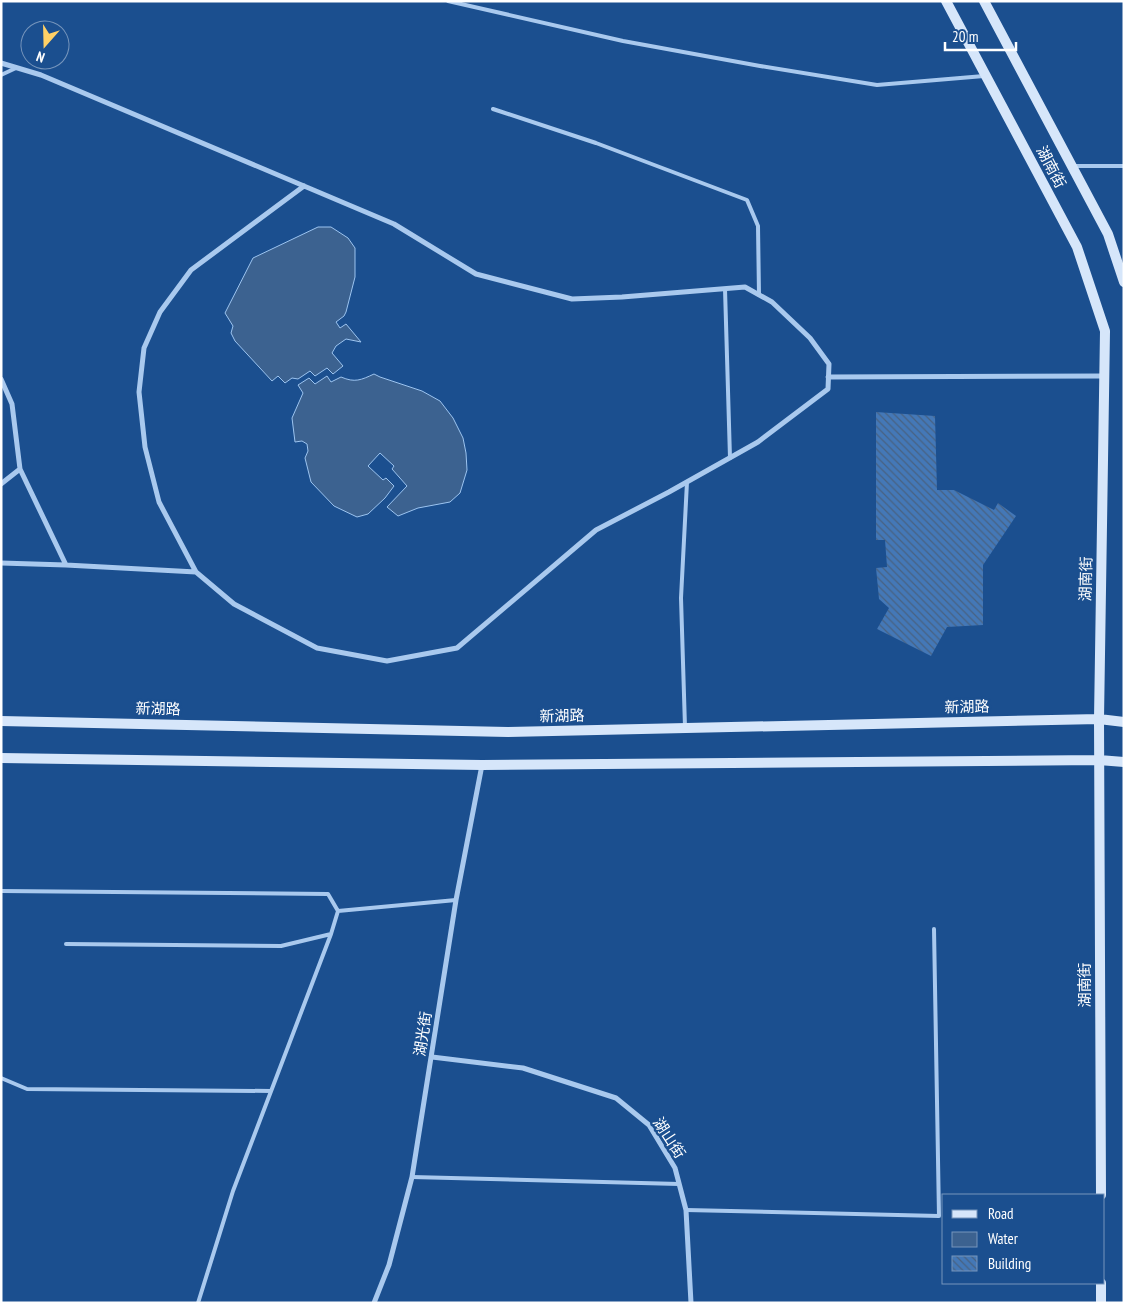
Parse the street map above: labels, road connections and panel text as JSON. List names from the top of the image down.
{
  "streets": {
    "main road": ["湖南街", "新湖路"],
    "street": ["湖光街", "湖山街"]
  },
  "crossings": [
    ["湖南街", "新湖路"],
    ["湖光街", "湖山街"]
  ],
  "legend": ["Road", "Water", "Building"],
  "scale_bar": "20 m",
  "north": "bottom"
}
